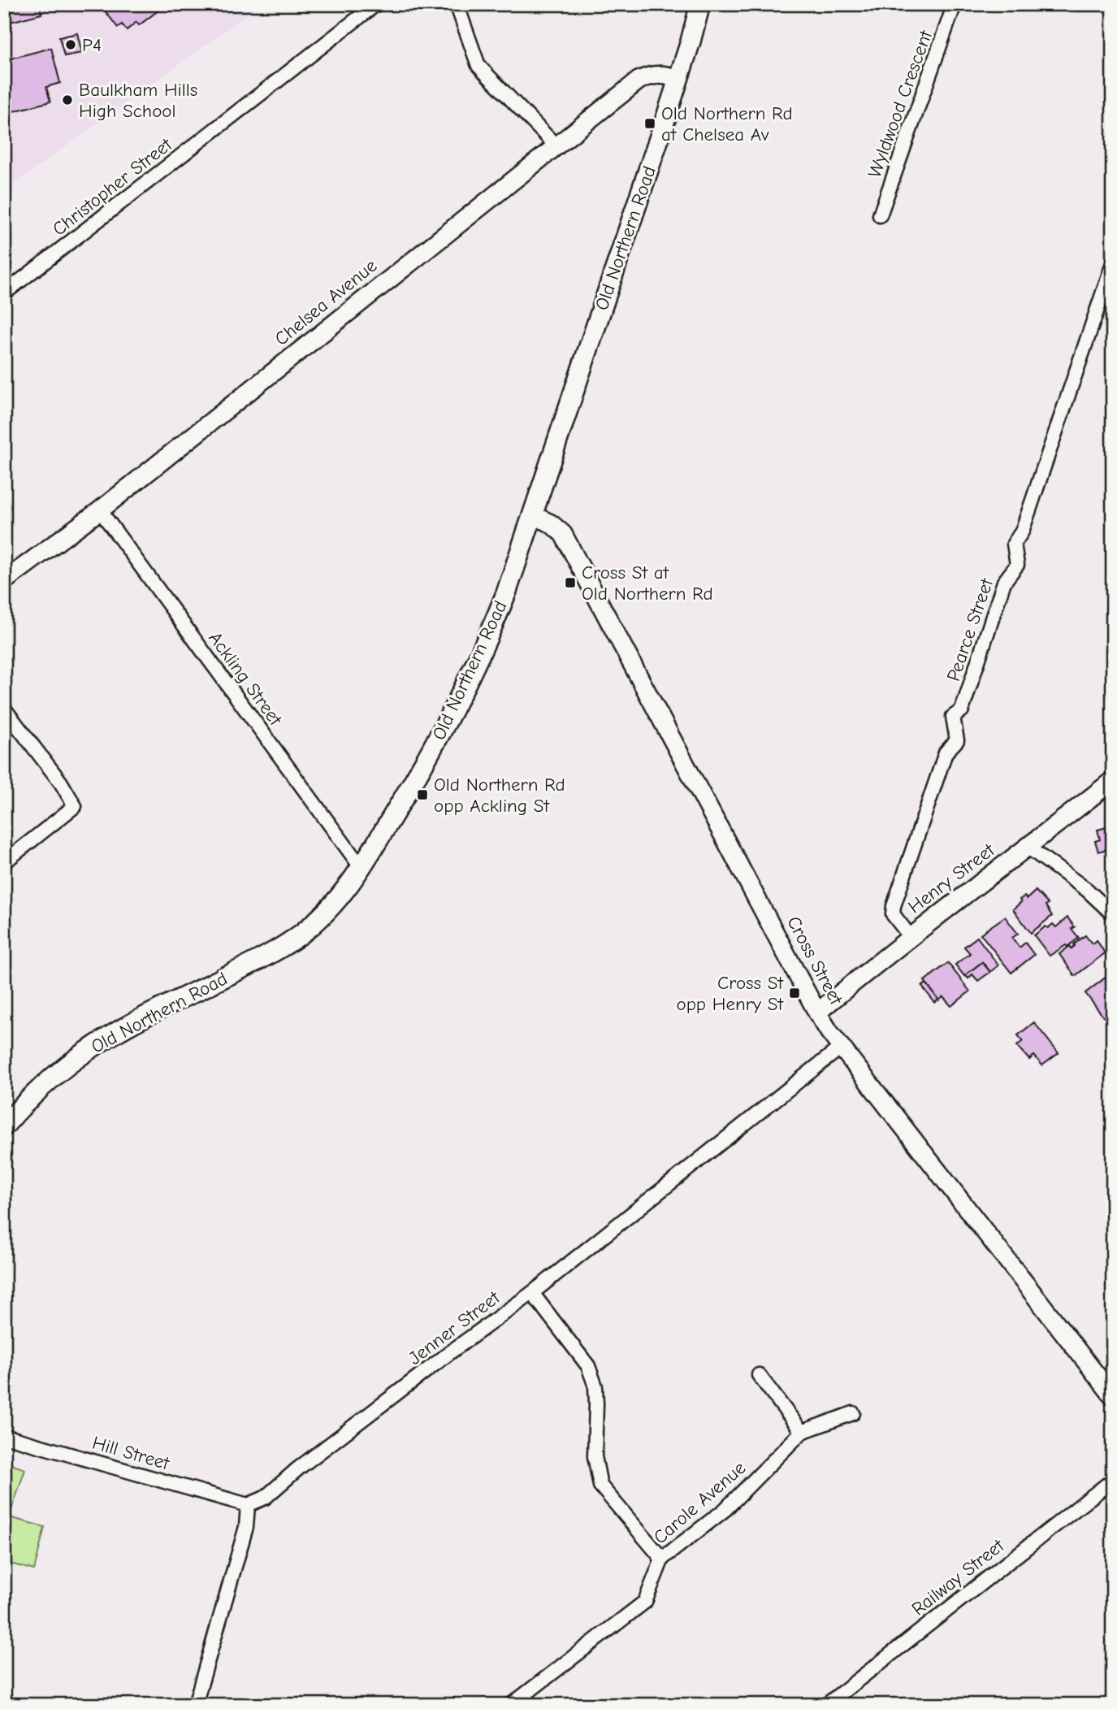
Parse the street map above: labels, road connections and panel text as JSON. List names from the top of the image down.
{
  "streets": {
    "main road": ["Old Northern Road"],
    "street": [
      "Wyldwood Crescent",
      "Christopher Street",
      "Chelsea Avenue",
      "Pearce Street",
      "Ackling Street",
      "Henry Street",
      "Cross Street",
      "Jenner Street",
      "Hill Street",
      "Carole Avenue",
      "Railway Street"
    ]
  },
  "crossings": [
    ["Old Northern Road", "Chelsea Avenue"],
    ["Old Northern Road", "Ackling Street"],
    ["Old Northern Road", "Cross Street"],
    ["Chelsea Avenue", "Ackling Street"],
    ["Pearce Street", "Henry Street"],
    ["Henry Street", "Cross Street"],
    ["Cross Street", "Jenner Street"],
    ["Jenner Street", "Hill Street"]
  ],
  "places": {
    "other": ["P4", "Baulkham Hills High School"],
    "transit": [
      "Old Northern Rd at Chelsea Av",
      "Cross St at Old Northern Rd",
      "Old Northern Rd opp Ackling St",
      "Cross St opp Henry St"
    ]
  }
}
